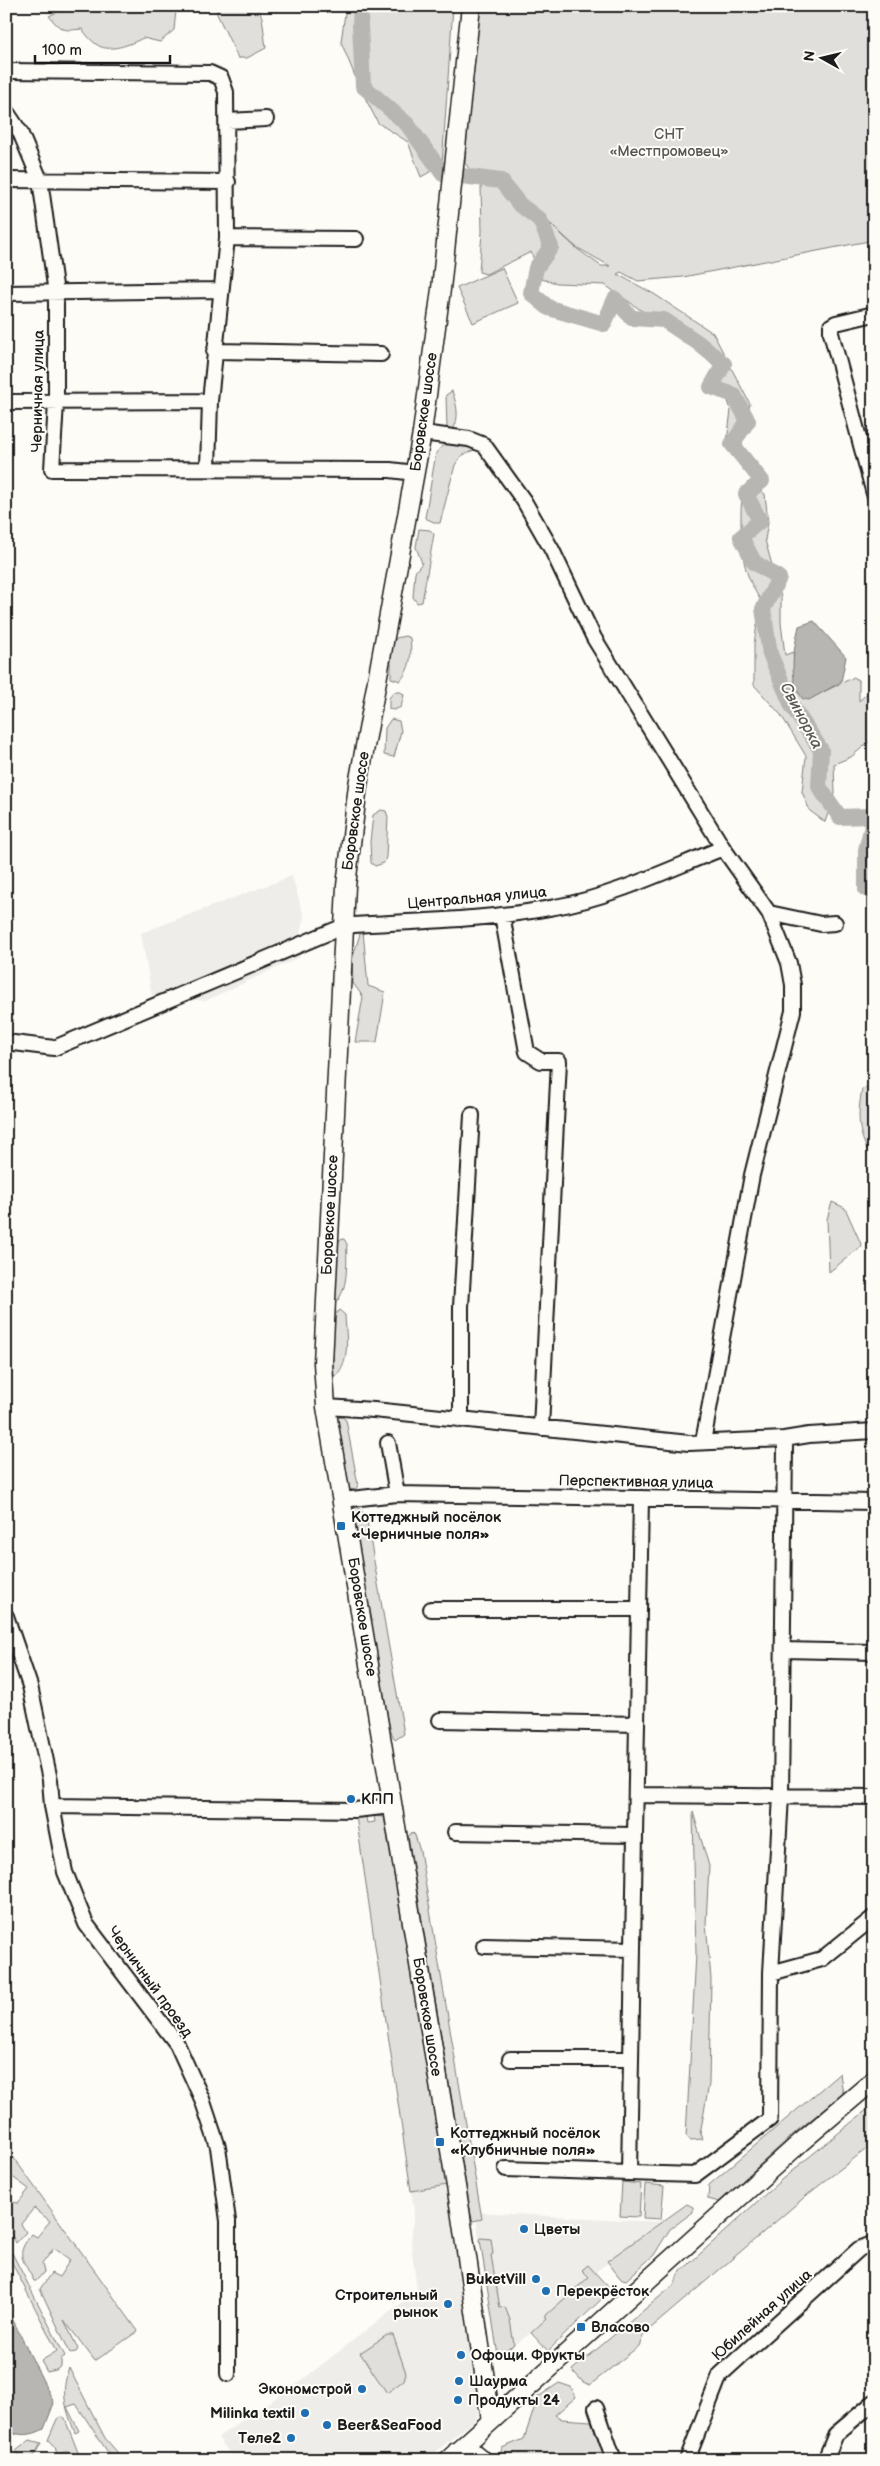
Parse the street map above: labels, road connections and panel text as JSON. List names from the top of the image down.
{
  "streets": {
    "main road": ["Боровское шоссе"],
    "street": [
      "Черничная улица",
      "Центральная улица",
      "Перспективная улица",
      "Черничный проезд",
      "Юбилейная улица"
    ]
  },
  "crossings": [
    ["Черничная улица", "Боровское шоссе"],
    ["Боровское шоссе", "Центральная улица"],
    ["Боровское шоссе", "Перспективная улица"]
  ],
  "water": ["Свинорка"],
  "parks": ["СНТ «Местпромовец»"],
  "places": {
    "transit": ["Коттеджный посёлок «Черничные поля»", "Коттеджный посёлок «Клубничные поля»", "Власово"],
    "other": [
      "КПП",
      "Цветы",
      "BuketVill",
      "Перекрёсток",
      "Строительный рынок",
      "Офощи. Фрукты",
      "Шаурма",
      "Экономстрой",
      "Продукты 24",
      "Milinka textil",
      "Beer&SeaFood",
      "Теле2"
    ]
  },
  "scale_bar": "100 m",
  "north": "left"
}
